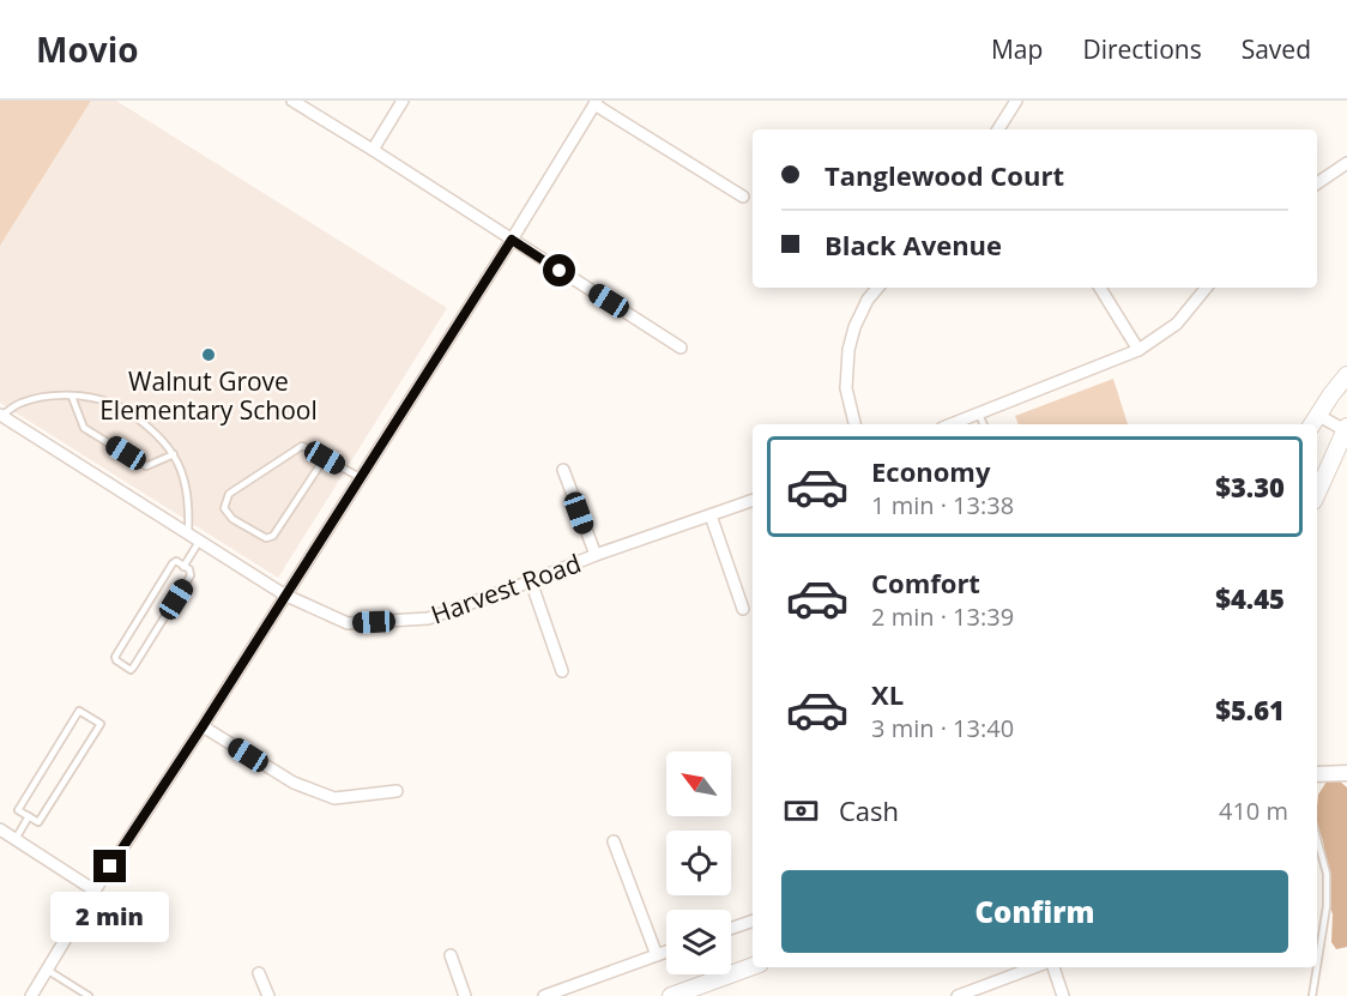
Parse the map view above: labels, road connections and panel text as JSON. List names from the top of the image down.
{
  "streets": {
    "street": ["Harvest Road"]
  },
  "places": ["Walnut Grove Elementary School"],
  "north": "top left",
  "page": {
    "header": "Movio",
    "nav": ["Map", "Directions", "Saved"],
    "banner": ["Tanglewood Court", "Black Avenue"],
    "list": [
      {
        "name": "Economy",
        "note": "1 min · 13:38",
        "value": "$3.30"
      },
      {
        "name": "Comfort",
        "note": "2 min · 13:39",
        "value": "$4.45"
      },
      {
        "name": "XL",
        "note": "3 min · 13:40",
        "value": "$5.61"
      }
    ],
    "pay": ["Cash", "410 m"],
    "buttons": "Confirm",
    "bubble": "2 min"
  }
}
